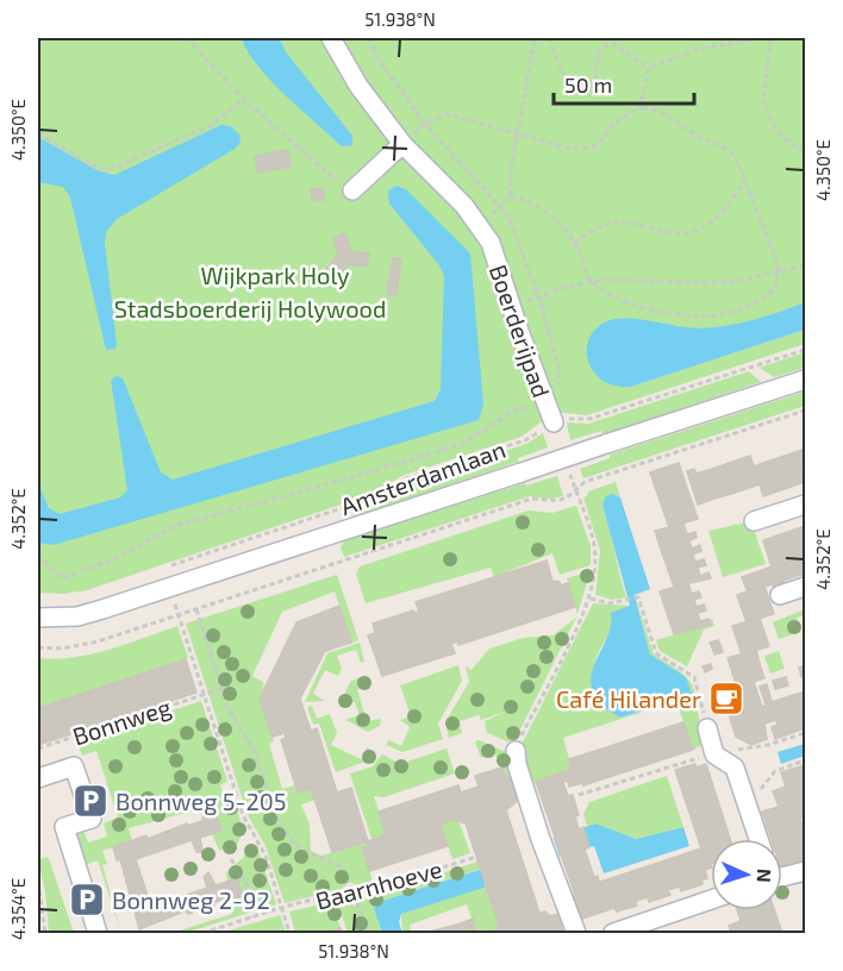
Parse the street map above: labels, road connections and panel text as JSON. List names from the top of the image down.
{
  "streets": {
    "street": ["Boerderijpad", "Amsterdamlaan", "Bonnweg"],
    "path": ["Baarnhoeve"]
  },
  "crossings": [
    ["Boerderijpad", "Amsterdamlaan"]
  ],
  "parks": ["Wijkpark Holy", "Stadsboerderij Holywood"],
  "places": {
    "cafe": ["Café Hilander"],
    "parking": ["Bonnweg 5-205", "Bonnweg 2-92"]
  },
  "scale_bar": "50 m",
  "north": "right",
  "coordinates": [
    "51.938°N",
    "4.350°E",
    "4.352°E",
    "4.354°E"
  ]
}
